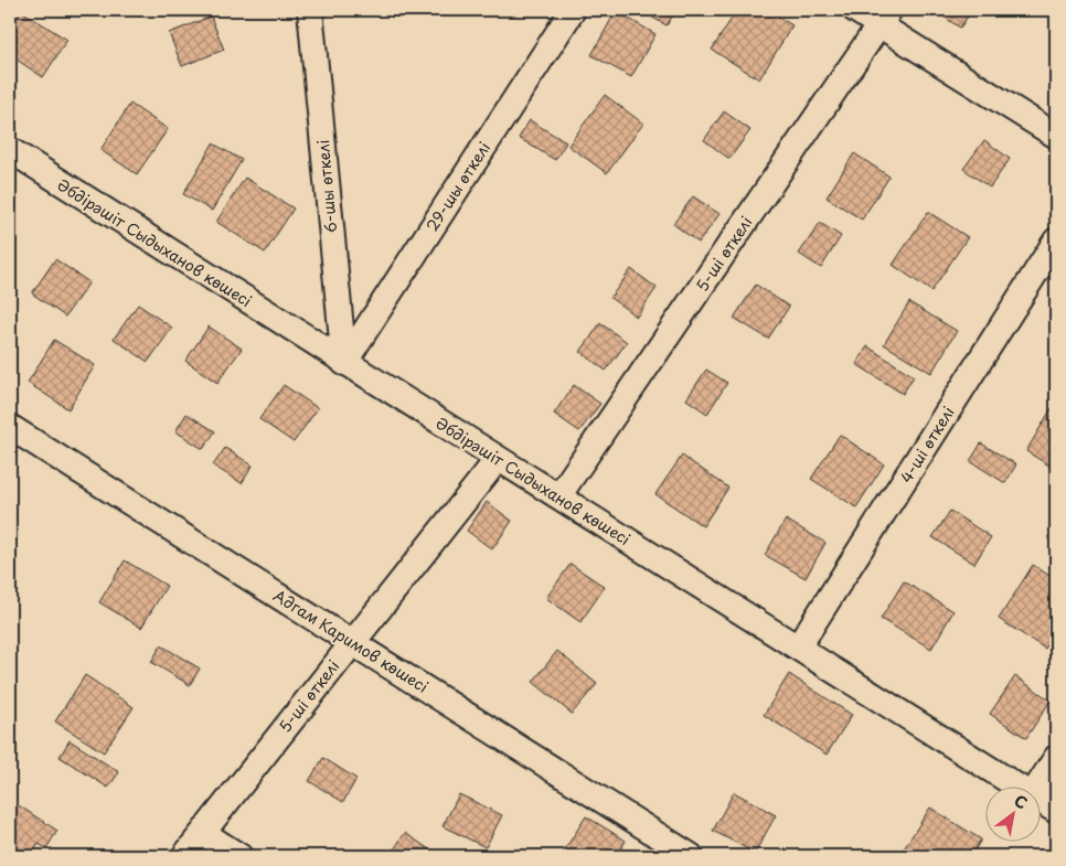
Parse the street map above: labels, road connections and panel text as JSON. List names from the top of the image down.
{
  "streets": {
    "street": [
      "6-шы өткелі",
      "29-шы өткелі",
      "Әбдірәшіт Сыдыханов көшесі",
      "5-ші өткелі",
      "4-ші өткелі",
      "Адгам Каримов көшесі"
    ]
  },
  "crossings": [
    ["6-шы өткелі", "29-шы өткелі"],
    ["6-шы өткелі", "Әбдірәшіт Сыдыханов көшесі"],
    ["29-шы өткелі", "Әбдірәшіт Сыдыханов көшесі"],
    ["Әбдірәшіт Сыдыханов көшесі", "5-ші өткелі"],
    ["Әбдірәшіт Сыдыханов көшесі", "4-ші өткелі"],
    ["5-ші өткелі", "Адгам Каримов көшесі"]
  ],
  "north": "top right"
}
